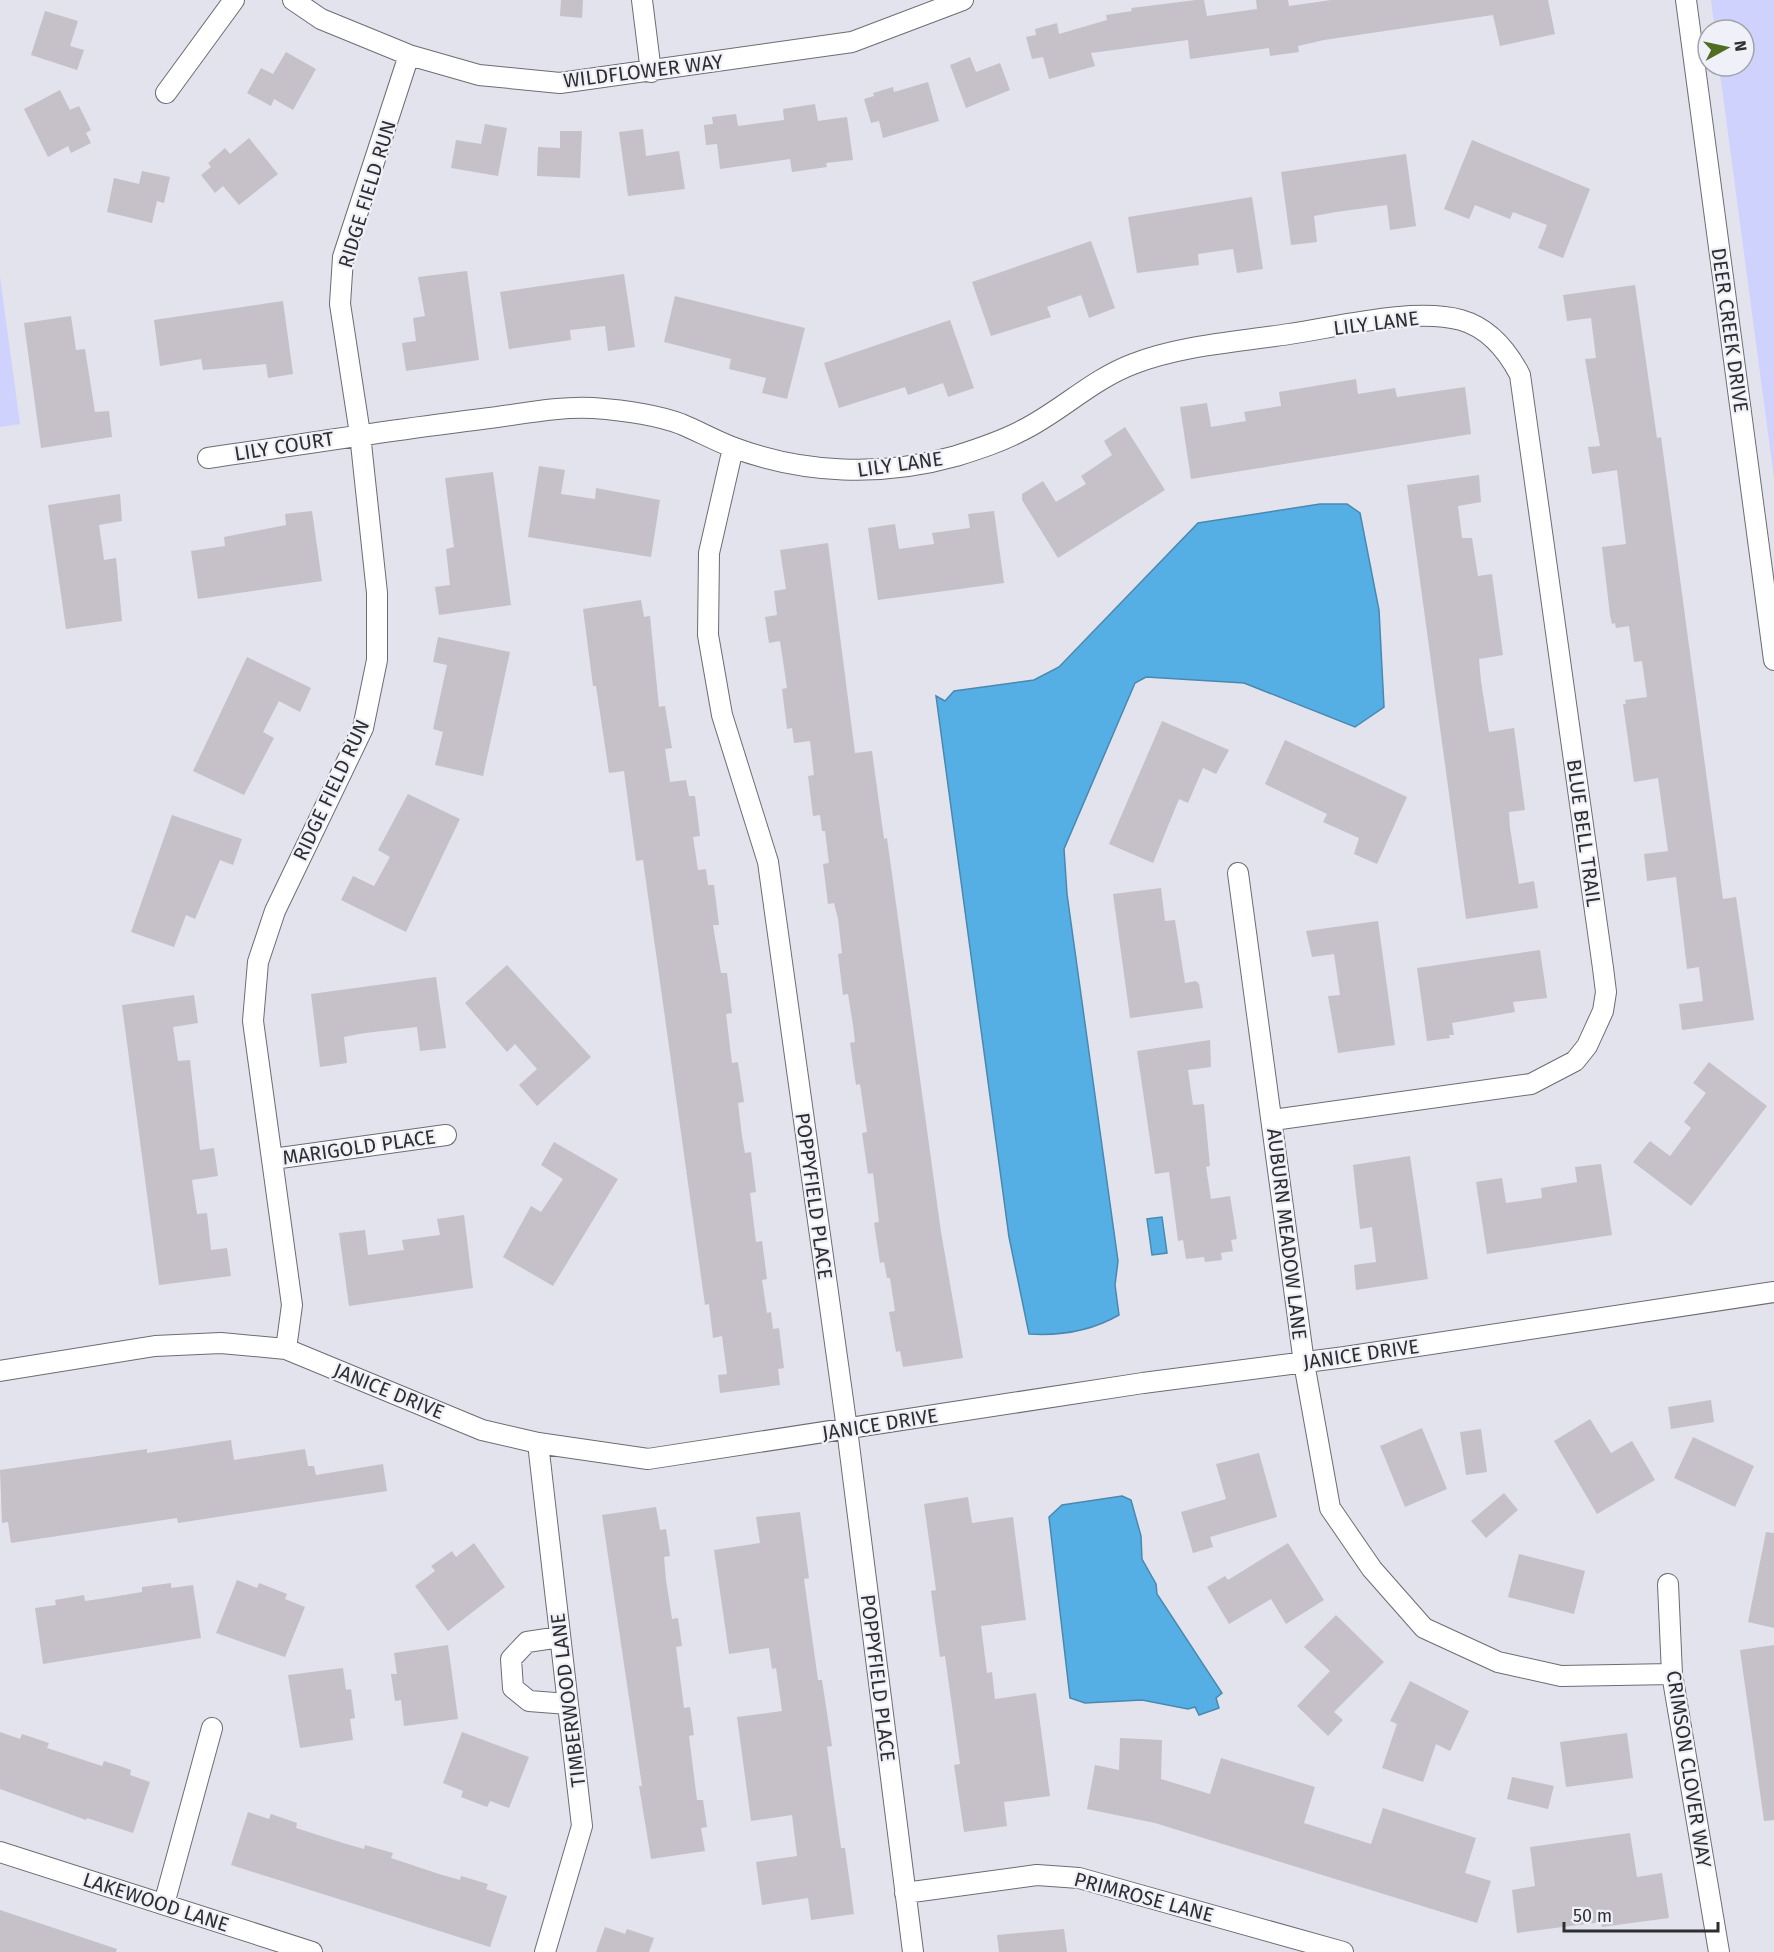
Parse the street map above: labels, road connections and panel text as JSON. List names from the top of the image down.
{
  "streets": {
    "street": [
      "WILDFLOWER WAY",
      "RIDGE FIELD RUN",
      "LILY LANE",
      "DEER CREEK DRIVE",
      "LILY COURT",
      "BLUE BELL TRAIL",
      "MARIGOLD PLACE",
      "POPPYFIELD PLACE",
      "AUBURN MEADOW LANE",
      "JANICE DRIVE",
      "TIMBERWOOD LANE",
      "CRIMSON CLOVER WAY",
      "PRIMROSE LANE",
      "LAKEWOOD LANE"
    ]
  },
  "crossings": [
    ["WILDFLOWER WAY", "RIDGE FIELD RUN"],
    ["RIDGE FIELD RUN", "LILY LANE"],
    ["RIDGE FIELD RUN", "LILY COURT"],
    ["RIDGE FIELD RUN", "MARIGOLD PLACE"],
    ["RIDGE FIELD RUN", "JANICE DRIVE"],
    ["LILY LANE", "LILY COURT"],
    ["LILY LANE", "BLUE BELL TRAIL"],
    ["LILY LANE", "POPPYFIELD PLACE"],
    ["BLUE BELL TRAIL", "AUBURN MEADOW LANE"],
    ["POPPYFIELD PLACE", "JANICE DRIVE"],
    ["POPPYFIELD PLACE", "PRIMROSE LANE"],
    ["AUBURN MEADOW LANE", "JANICE DRIVE"],
    ["AUBURN MEADOW LANE", "CRIMSON CLOVER WAY"],
    ["JANICE DRIVE", "TIMBERWOOD LANE"]
  ],
  "scale_bar": "50 m",
  "north": "right"
}
